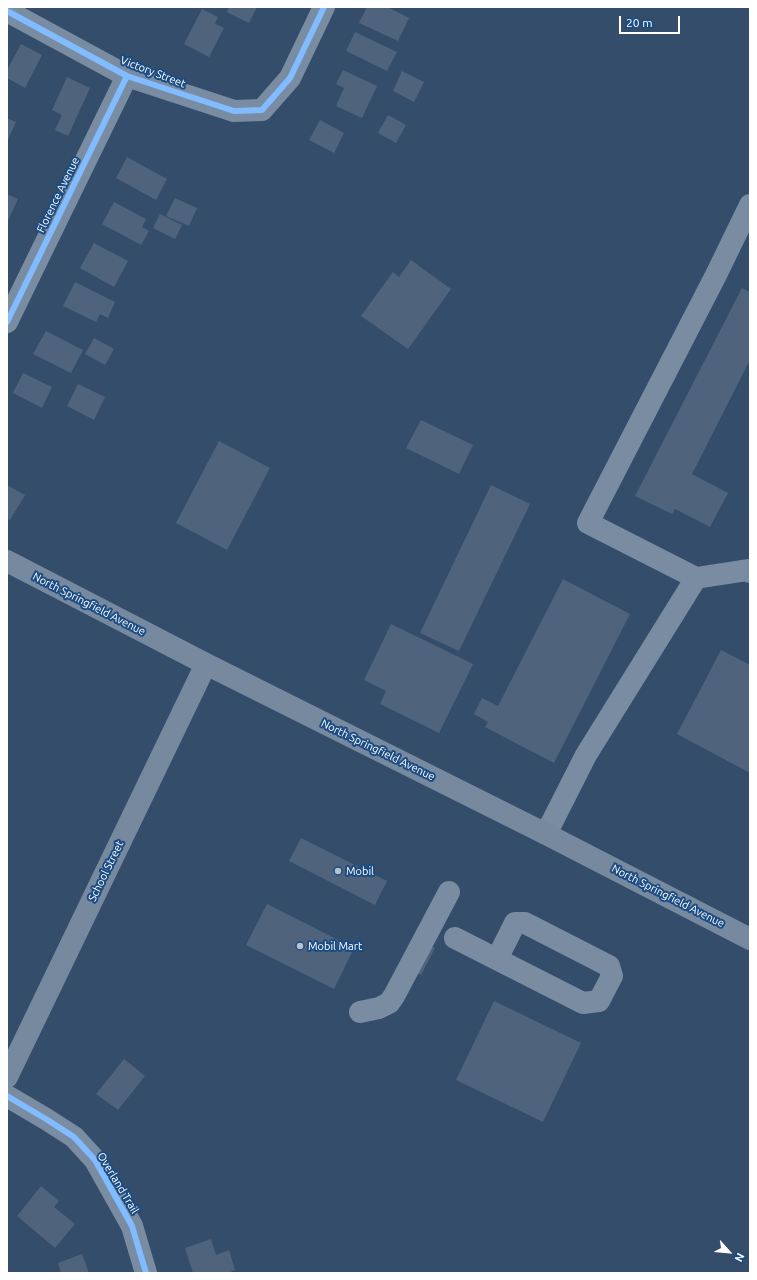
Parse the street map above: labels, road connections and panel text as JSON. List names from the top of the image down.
{
  "streets": {
    "main road": ["North Springfield Avenue", "School Street"],
    "street": ["Victory Street", "Florence Avenue", "Overland Trail"]
  },
  "crossings": [
    ["Victory Street", "Florence Avenue"],
    ["North Springfield Avenue", "School Street"]
  ],
  "places": ["Mobil", "Mobil Mart"],
  "scale_bar": "20 m",
  "north": "bottom right"
}
